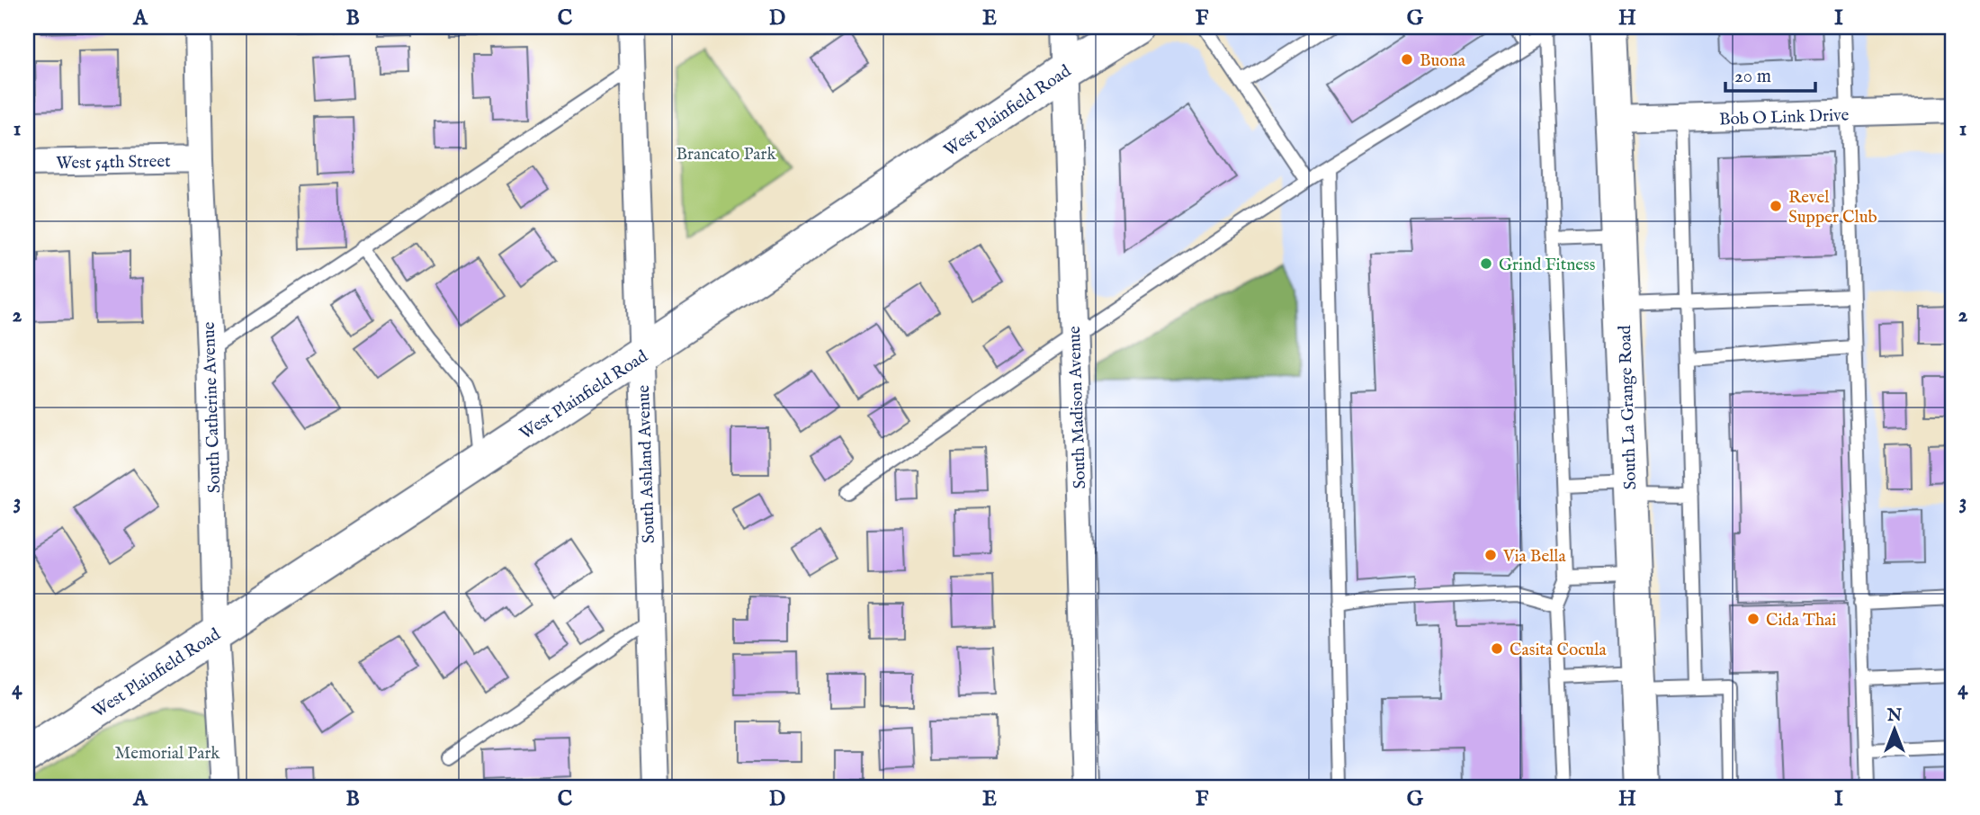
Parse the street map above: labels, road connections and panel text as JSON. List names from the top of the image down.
{
  "streets": {
    "main road": ["West Plainfield Road", "South La Grange Road"],
    "street": [
      "Bob O Link Drive",
      "West 54th Street",
      "South Catherine Avenue",
      "South Madison Avenue",
      "South Ashland Avenue"
    ]
  },
  "crossings": [
    ["West Plainfield Road", "South Catherine Avenue"],
    ["West Plainfield Road", "South Madison Avenue"],
    ["West Plainfield Road", "South Ashland Avenue"],
    ["Bob O Link Drive", "South La Grange Road"],
    ["West 54th Street", "South Catherine Avenue"]
  ],
  "parks": ["Brancato Park", "Memorial Park"],
  "places": [
    "Buona",
    "Revel Supper Club",
    "Grind Fitness",
    "Via Bella",
    "Cida Thai",
    "Casita Cocula"
  ],
  "scale_bar": "20 m",
  "north": "top",
  "grid": {
    "columns": [
      "A",
      "B",
      "C",
      "D",
      "E",
      "F",
      "G",
      "H",
      "I"
    ],
    "rows": [
      "1",
      "2",
      "3",
      "4"
    ]
  }
}
